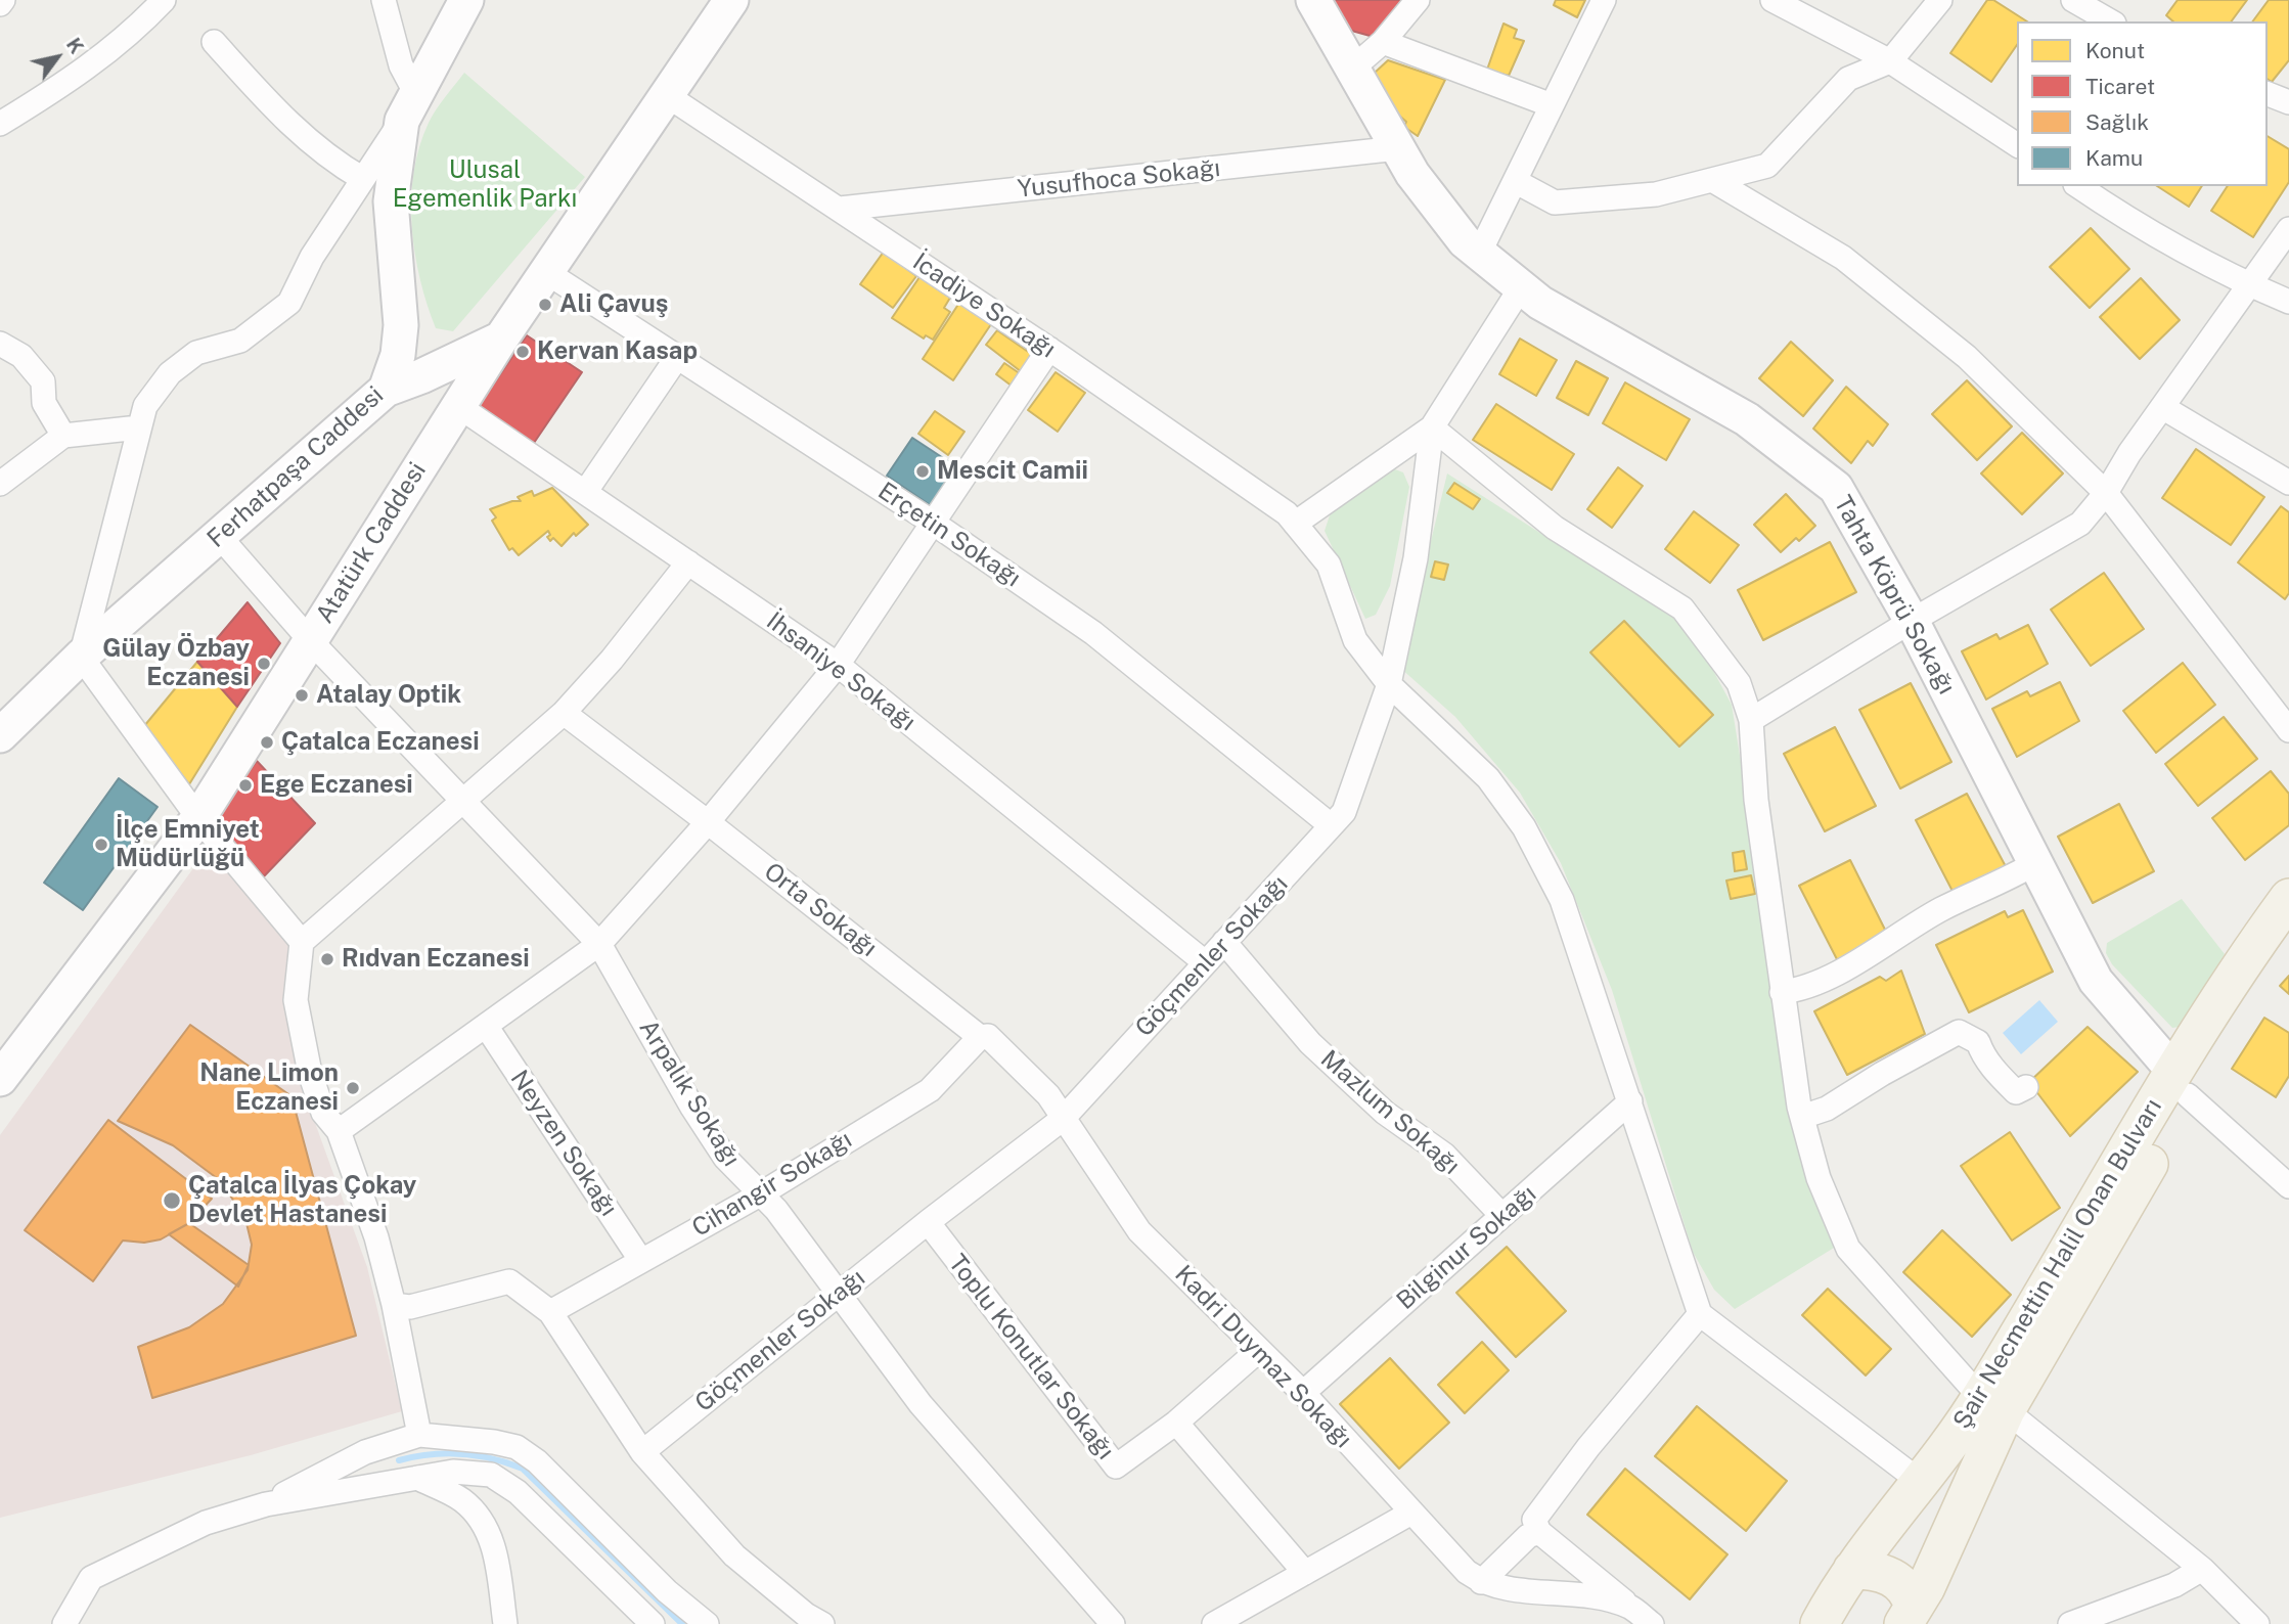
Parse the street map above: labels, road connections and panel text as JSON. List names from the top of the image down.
{
  "streets": {
    "main road": [
      "Ferhatpaşa Caddesi",
      "Atatürk Caddesi",
      "Tahta Köprü Sokağı",
      "Şair Necmettin Halil Onan Bulvarı"
    ],
    "street": [
      "Yusufhoca Sokağı",
      "İcadiye Sokağı",
      "Erçetin Sokağı",
      "İhsaniye Sokağı",
      "Orta Sokağı",
      "Göçmenler Sokağı",
      "Arpalık Sokağı",
      "Mazlum Sokağı",
      "Neyzen Sokağı",
      "Cihangir Sokağı",
      "Bilginur Sokağı",
      "Toplu Konutlar Sokağı",
      "Kadri Duymaz Sokağı"
    ]
  },
  "crossings": [
    ["Yusufhoca Sokağı", "İcadiye Sokağı"],
    ["Yusufhoca Sokağı", "Tahta Köprü Sokağı"],
    ["İcadiye Sokağı", "Atatürk Caddesi"],
    ["İcadiye Sokağı", "Göçmenler Sokağı"],
    ["İcadiye Sokağı", "Bilginur Sokağı"],
    ["Ferhatpaşa Caddesi", "Arpalık Sokağı"],
    ["Erçetin Sokağı", "Atatürk Caddesi"],
    ["Erçetin Sokağı", "Göçmenler Sokağı"],
    ["Atatürk Caddesi", "İhsaniye Sokağı"],
    ["Atatürk Caddesi", "Arpalık Sokağı"],
    ["Tahta Köprü Sokağı", "Göçmenler Sokağı"],
    ["Tahta Köprü Sokağı", "Şair Necmettin Halil Onan Bulvarı"],
    ["İhsaniye Sokağı", "Göçmenler Sokağı"],
    ["Orta Sokağı", "Göçmenler Sokağı"],
    ["Orta Sokağı", "Cihangir Sokağı"],
    ["Orta Sokağı", "Kadri Duymaz Sokağı"],
    ["Göçmenler Sokağı", "Arpalık Sokağı"],
    ["Göçmenler Sokağı", "Mazlum Sokağı"],
    ["Göçmenler Sokağı", "Toplu Konutlar Sokağı"],
    ["Göçmenler Sokağı", "Kadri Duymaz Sokağı"],
    ["Arpalık Sokağı", "Cihangir Sokağı"],
    ["Mazlum Sokağı", "Bilginur Sokağı"],
    ["Neyzen Sokağı", "Cihangir Sokağı"],
    ["Bilginur Sokağı", "Kadri Duymaz Sokağı"],
    ["Toplu Konutlar Sokağı", "Kadri Duymaz Sokağı"]
  ],
  "parks": ["Ulusal Egemenlik Parkı"],
  "places": [
    "Ali Çavuş",
    "Kervan Kasap",
    "Mescit Camii",
    "Gülay Özbay Eczanesi",
    "Atalay Optik",
    "Çatalca Eczanesi",
    "Ege Eczanesi",
    "İlçe Emniyet Müdürlüğü",
    "Rıdvan Eczanesi",
    "Nane Limon Eczanesi",
    "Çatalca İlyas Çokay Devlet Hastanesi"
  ],
  "legend": [
    "Konut",
    "Ticaret",
    "Sağlık",
    "Kamu"
  ],
  "north": "top right"
}
